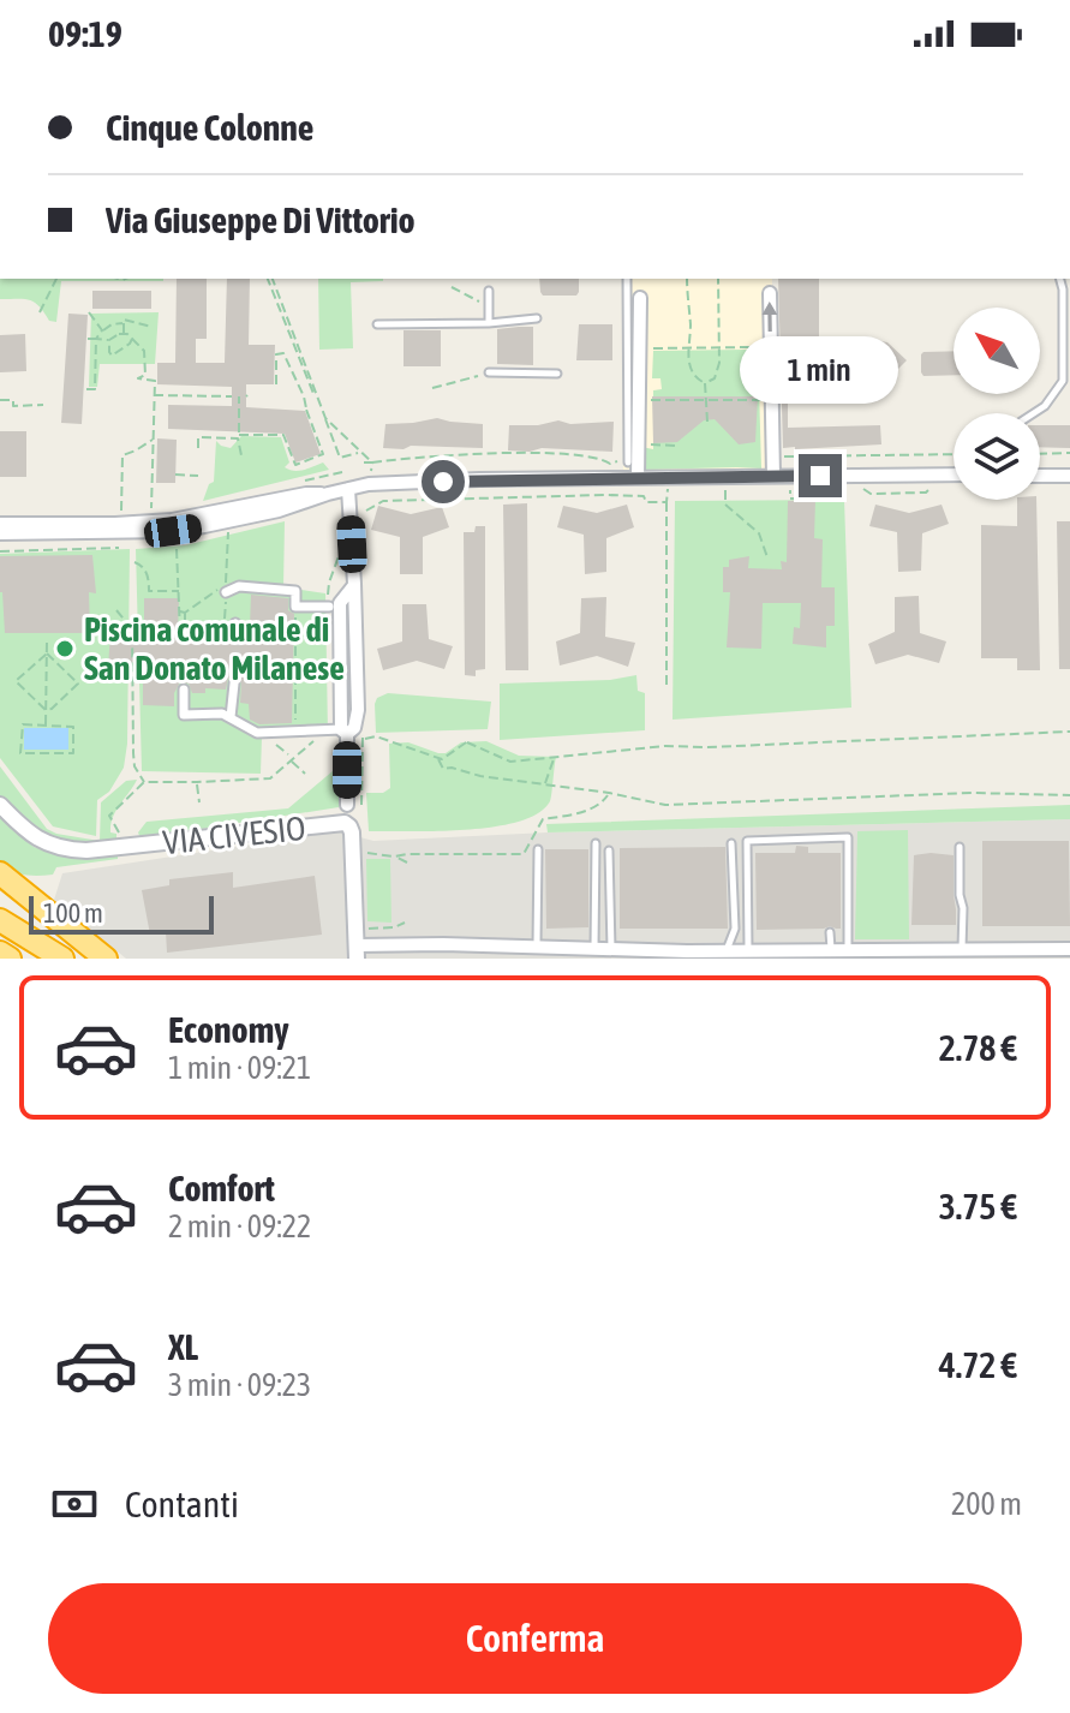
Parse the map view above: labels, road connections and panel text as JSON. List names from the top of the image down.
{
  "streets": {
    "street": ["VIA CIVESIO"]
  },
  "places": ["Piscina comunale di San Donato Milanese"],
  "scale_bar": "100 m",
  "north": "top left",
  "page": {
    "status": "09:19",
    "banner": ["Cinque Colonne", "Via Giuseppe Di Vittorio"],
    "bubble": "1 min",
    "scale": "100 m",
    "list": [
      {
        "name": "Economy",
        "note": "1 min · 09:21",
        "value": "2.78 €"
      },
      {
        "name": "Comfort",
        "note": "2 min · 09:22",
        "value": "3.75 €"
      },
      {
        "name": "XL",
        "note": "3 min · 09:23",
        "value": "4.72 €"
      }
    ],
    "pay": ["Contanti", "200 m"],
    "buttons": "Conferma"
  }
}
